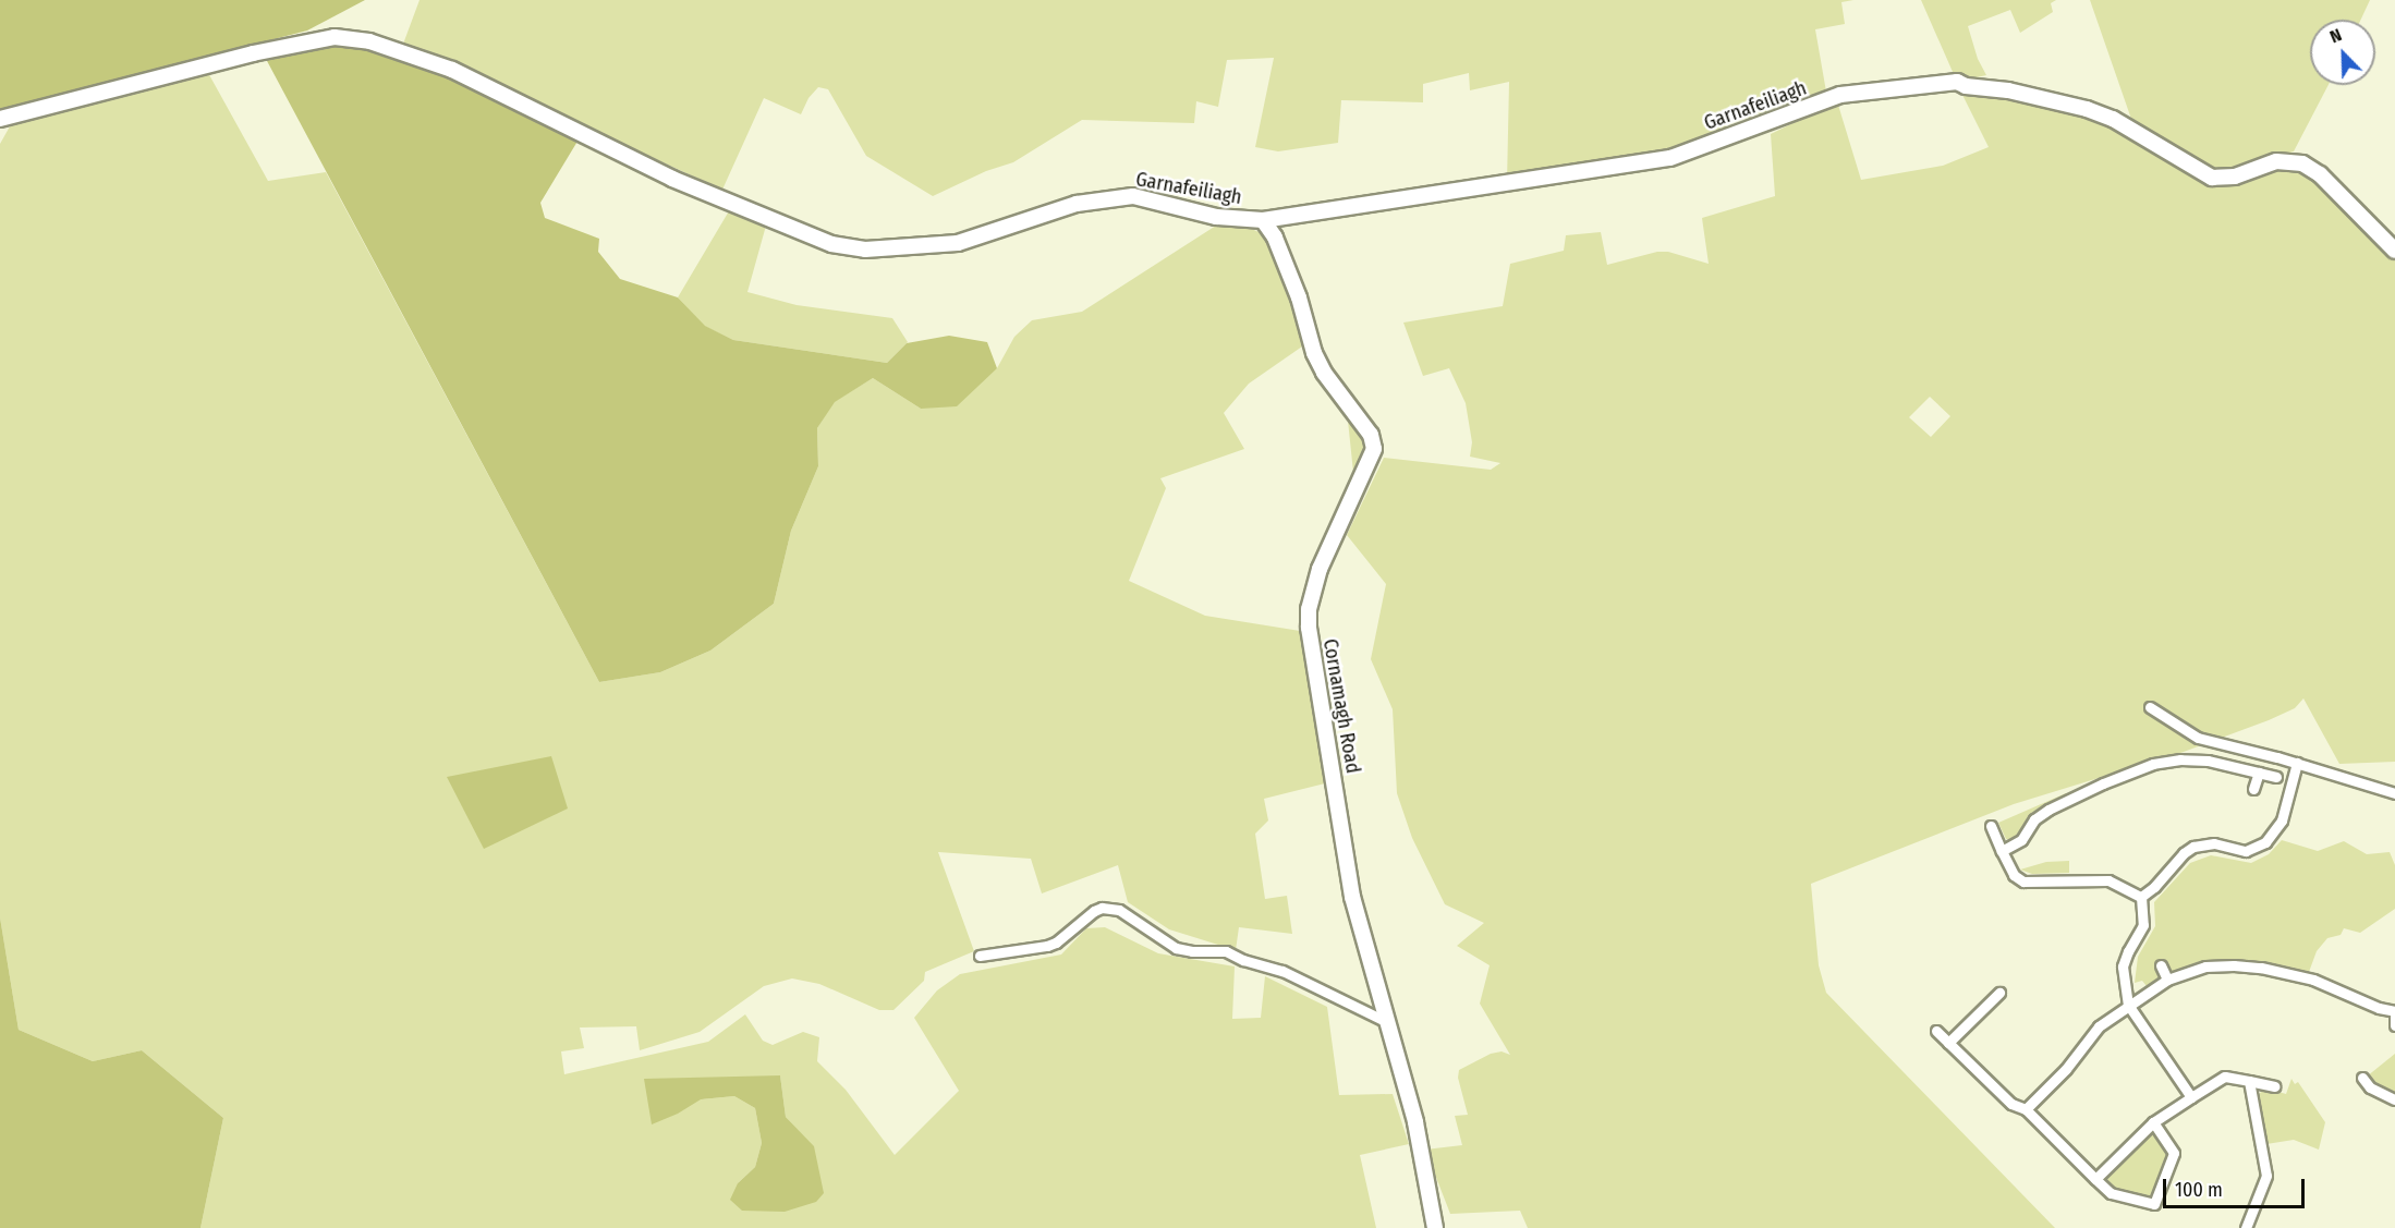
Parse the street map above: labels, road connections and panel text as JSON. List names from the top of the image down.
{
  "streets": {
    "street": ["Garnafeiliagh", "Cornamagh Road"]
  },
  "crossings": [
    ["Garnafeiliagh", "Cornamagh Road"]
  ],
  "scale_bar": "100 m",
  "north": "top left"
}
